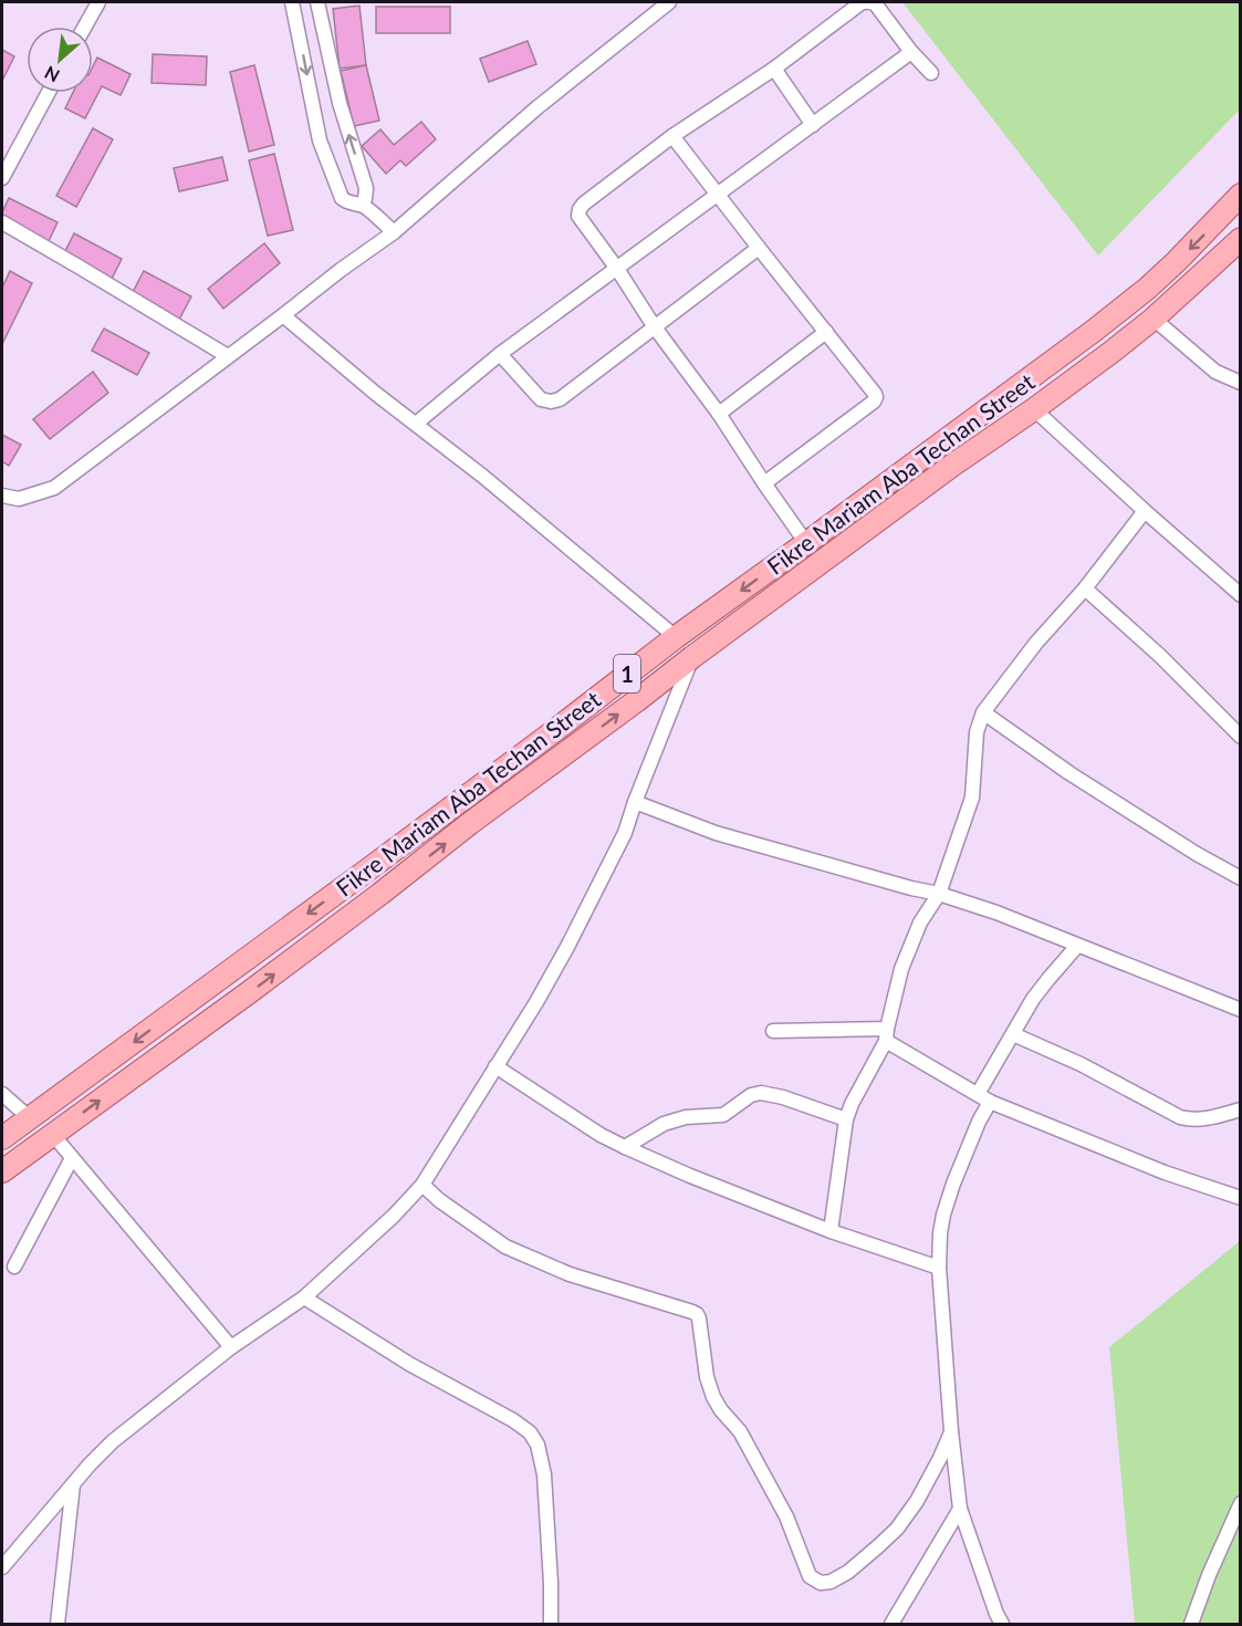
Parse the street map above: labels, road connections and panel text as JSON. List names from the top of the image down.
{
  "streets": {
    "main road": ["Fikre Mariam Aba Techan Street", "1"]
  },
  "north": "bottom left"
}
